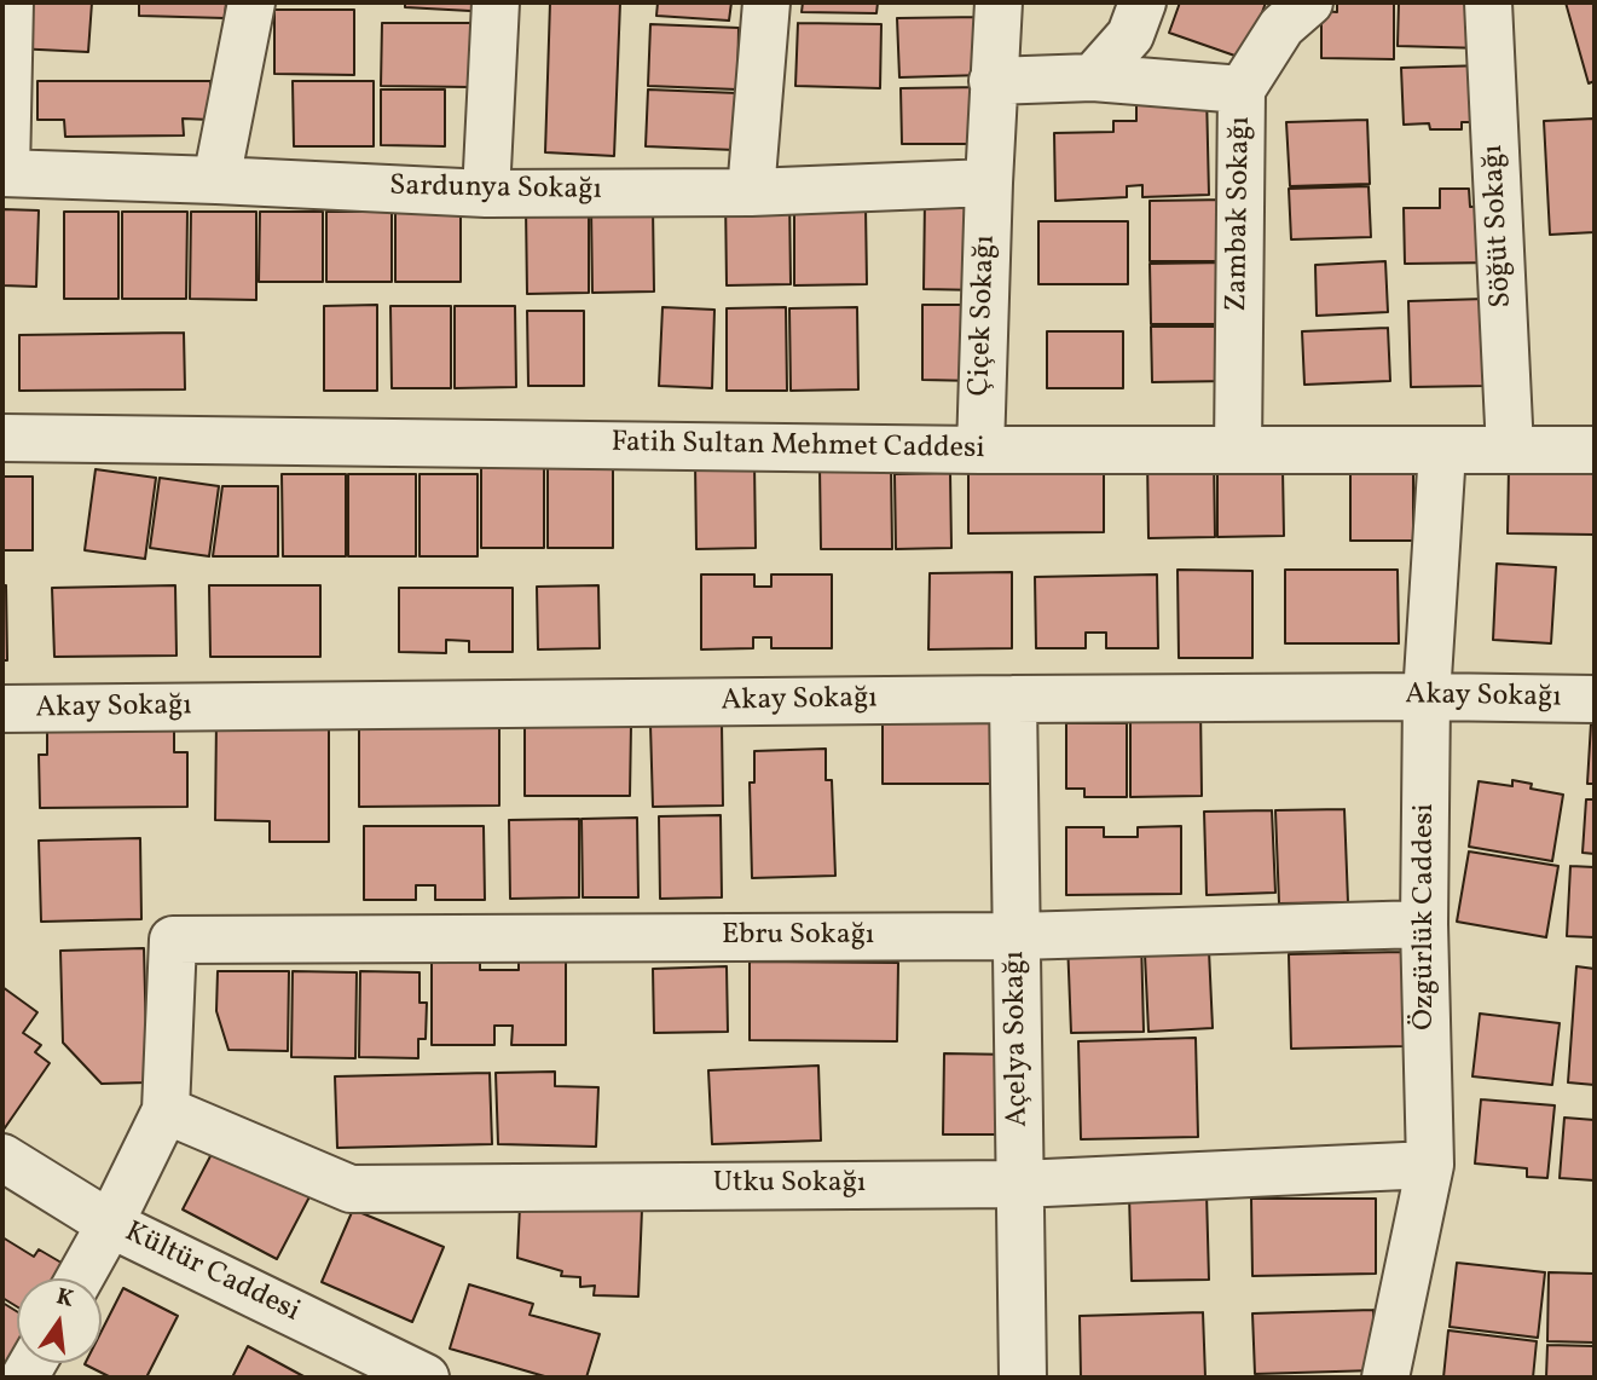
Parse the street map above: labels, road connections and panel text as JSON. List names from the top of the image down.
{
  "streets": {
    "street": [
      "Sardunya Sokağı",
      "Zambak Sokağı",
      "Söğüt Sokağı",
      "Çiçek Sokağı",
      "Fatih Sultan Mehmet Caddesi",
      "Akay Sokağı",
      "Özgürlük Caddesi",
      "Ebru Sokağı",
      "Açelya Sokağı",
      "Utku Sokağı",
      "Kültür Caddesi"
    ]
  },
  "crossings": [
    ["Sardunya Sokağı", "Çiçek Sokağı"],
    ["Zambak Sokağı", "Fatih Sultan Mehmet Caddesi"],
    ["Söğüt Sokağı", "Fatih Sultan Mehmet Caddesi"],
    ["Çiçek Sokağı", "Fatih Sultan Mehmet Caddesi"],
    ["Fatih Sultan Mehmet Caddesi", "Özgürlük Caddesi"],
    ["Akay Sokağı", "Özgürlük Caddesi"],
    ["Akay Sokağı", "Açelya Sokağı"],
    ["Özgürlük Caddesi", "Ebru Sokağı"],
    ["Özgürlük Caddesi", "Utku Sokağı"],
    ["Ebru Sokağı", "Açelya Sokağı"],
    ["Ebru Sokağı", "Utku Sokağı"],
    ["Açelya Sokağı", "Utku Sokağı"]
  ],
  "north": "top"
}
